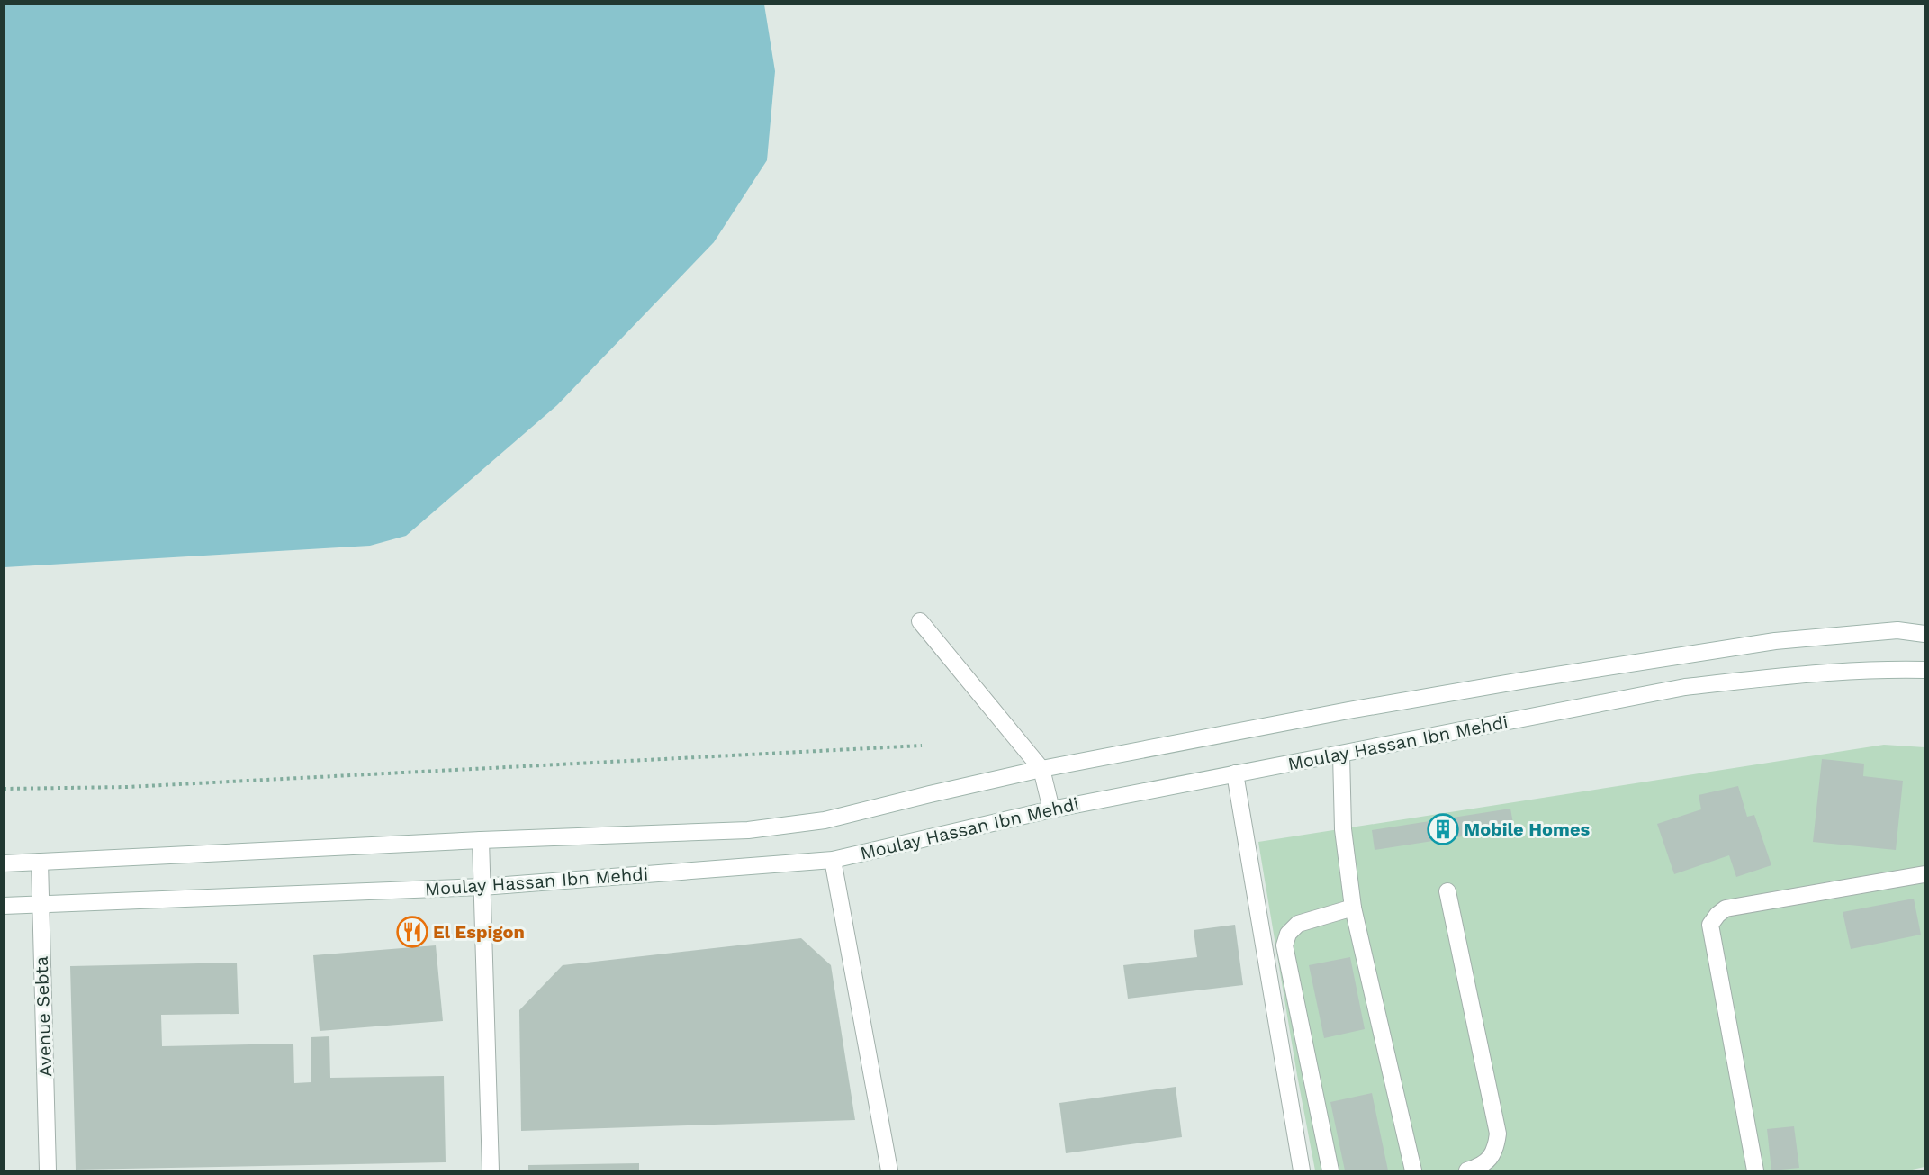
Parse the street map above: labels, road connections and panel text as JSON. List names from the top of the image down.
{
  "streets": {
    "street": ["Moulay Hassan Ibn Mehdi", "Avenue Sebta"]
  },
  "crossings": [
    ["Moulay Hassan Ibn Mehdi", "Avenue Sebta"]
  ],
  "places": {
    "building": ["Mobile Homes"],
    "restaurant": ["El Espigon"]
  }
}
